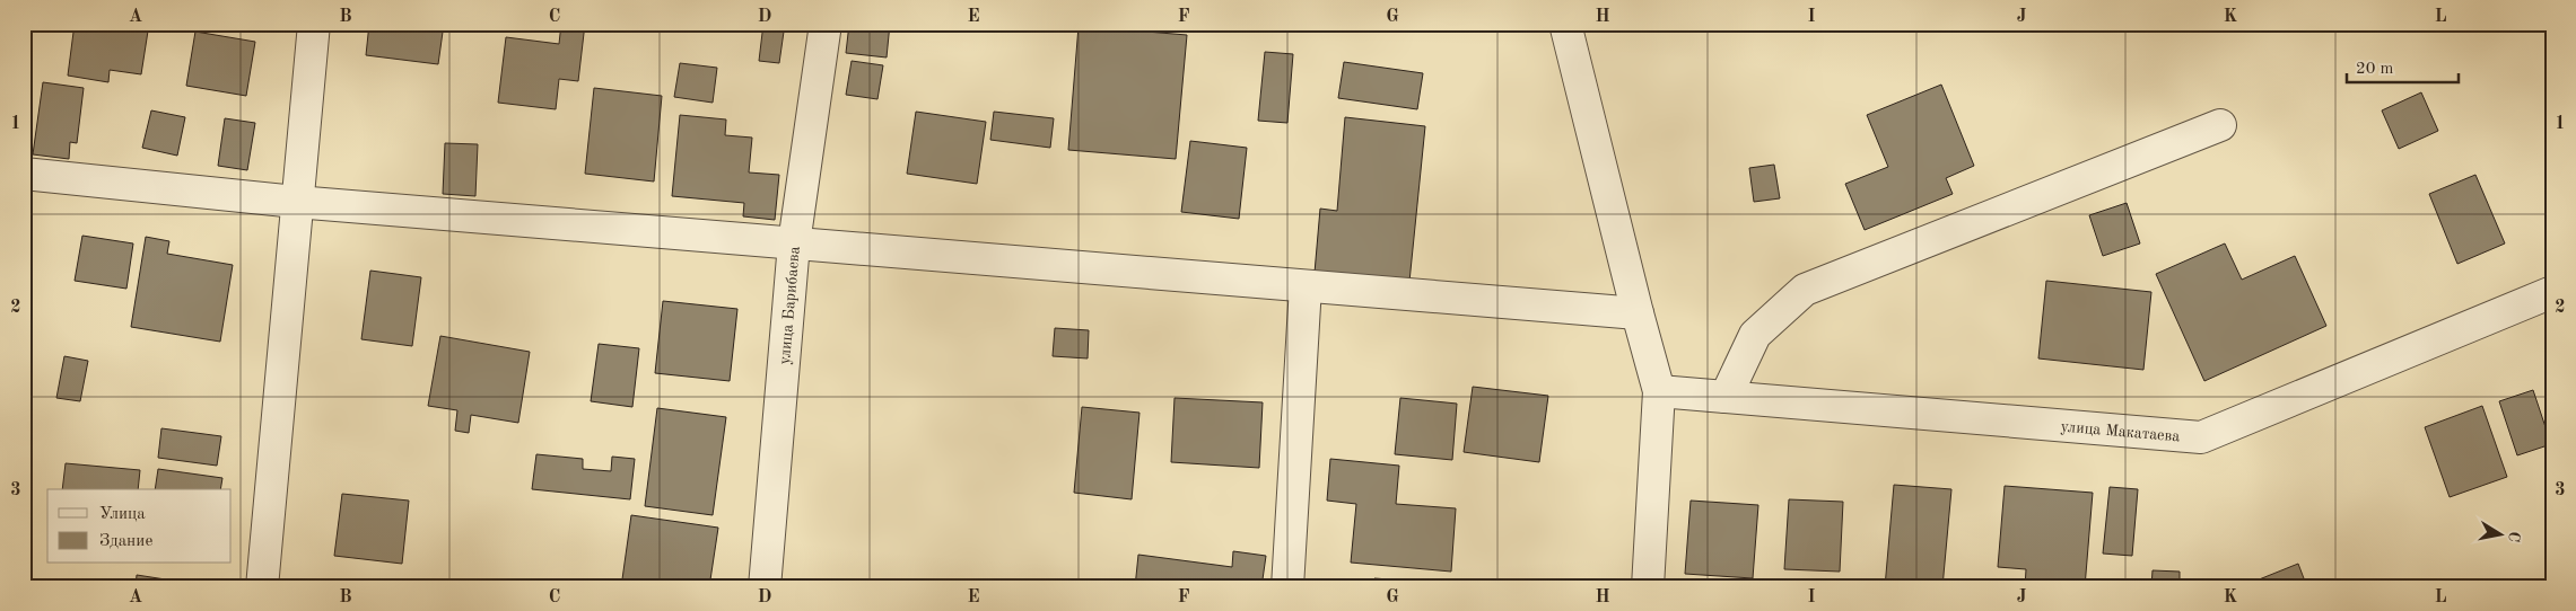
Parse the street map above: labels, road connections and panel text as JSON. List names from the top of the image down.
{
  "streets": {
    "street": ["улица Барибаева", "улица Макатаева"]
  },
  "legend": ["Улица", "Здание"],
  "scale_bar": "20 m",
  "north": "right",
  "grid": {
    "columns": [
      "A",
      "B",
      "C",
      "D",
      "E",
      "F",
      "G",
      "H",
      "I",
      "J",
      "K",
      "L"
    ],
    "rows": ["1", "2", "3"]
  }
}
